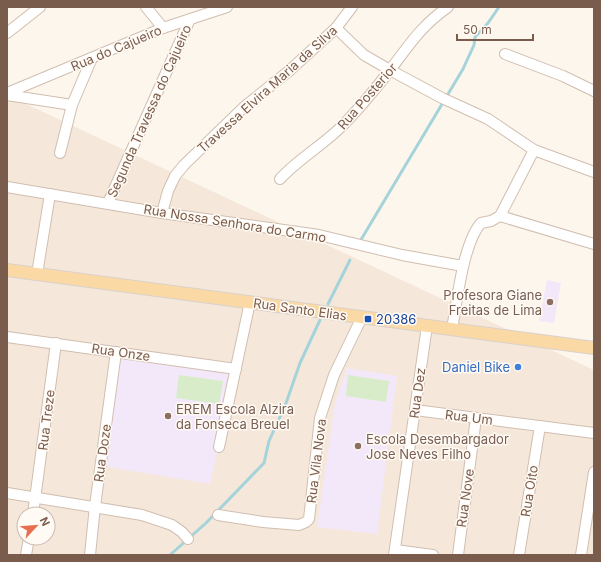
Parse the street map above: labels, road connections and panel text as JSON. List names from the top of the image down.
{
  "streets": {
    "main road": ["Rua Santo Elias"],
    "street": [
      "Rua do Cajueiro",
      "Travessa Elvira Maria da Silva",
      "Rua Posterior",
      "Segunda Travessa do Cajueiro",
      "Rua Nossa Senhora do Carmo",
      "Rua Onze",
      "Rua Dez",
      "Rua Um",
      "Rua Treze",
      "Rua Doze",
      "Rua Vila Nova",
      "Rua Oito",
      "Rua Nove"
    ]
  },
  "crossings": [
    ["Rua do Cajueiro", "Segunda Travessa do Cajueiro"],
    ["Travessa Elvira Maria da Silva", "Rua Nossa Senhora do Carmo"],
    ["Segunda Travessa do Cajueiro", "Rua Nossa Senhora do Carmo"],
    ["Rua Santo Elias", "Rua Dez"],
    ["Rua Santo Elias", "Rua Vila Nova"],
    ["Rua Onze", "Rua Treze"],
    ["Rua Onze", "Rua Doze"],
    ["Rua Dez", "Rua Um"],
    ["Rua Um", "Rua Oito"],
    ["Rua Um", "Rua Nove"]
  ],
  "places": {
    "other": [
      "Profesora Giane Freitas de Lima",
      "Daniel Bike",
      "EREM Escola Alzira da Fonseca Breuel",
      "Escola Desembargador Jose Neves Filho"
    ],
    "transit": ["20386"]
  },
  "scale_bar": "50 m",
  "north": "top right"
}
